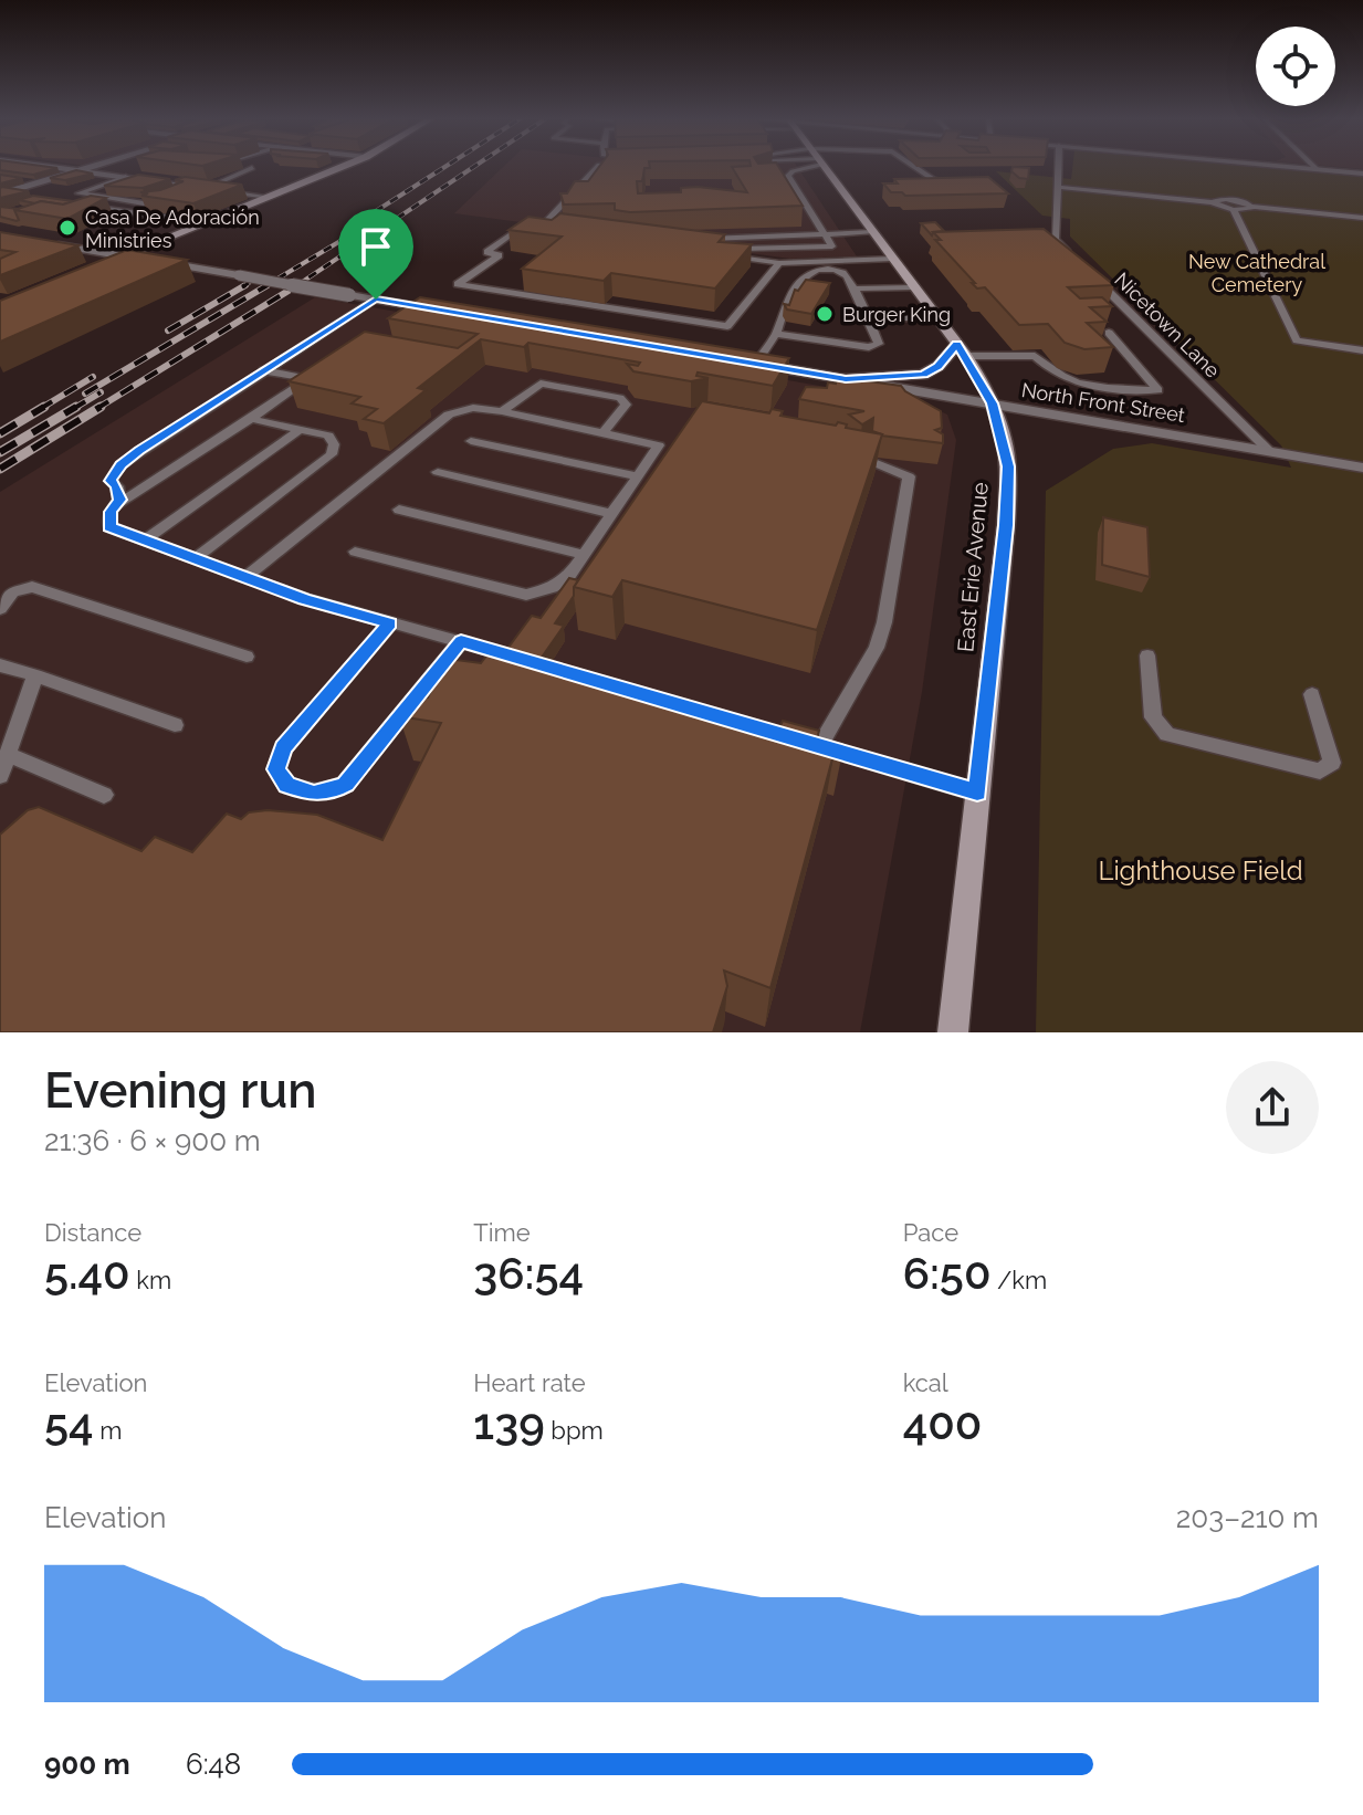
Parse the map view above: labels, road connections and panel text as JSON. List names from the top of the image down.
{
  "streets": {
    "main road": ["East Erie Avenue"],
    "street": ["North Front Street"],
    "lane": ["Nicetown Lane"]
  },
  "crossings": [
    ["Nicetown Lane", "North Front Street"],
    ["North Front Street", "East Erie Avenue"]
  ],
  "parks": ["New Cathedral Cemetery", "Lighthouse Field"],
  "places": ["Casa De Adoración Ministries", "Burger King"],
  "page": {
    "heading": ["Evening run", "21:36 · 6 × 900 m"],
    "stats": [
      ["Distance", "5.40 km"],
      ["Time", "36:54"],
      ["Pace", "6:50 /km"],
      ["Elevation", "54 m"],
      ["Heart rate", "139 bpm"],
      ["kcal", "400"]
    ],
    "chart": ["Elevation", "203–210 m"],
    "list": [
      {
        "name": "900 m",
        "note": "6:48"
      }
    ]
  }
}
